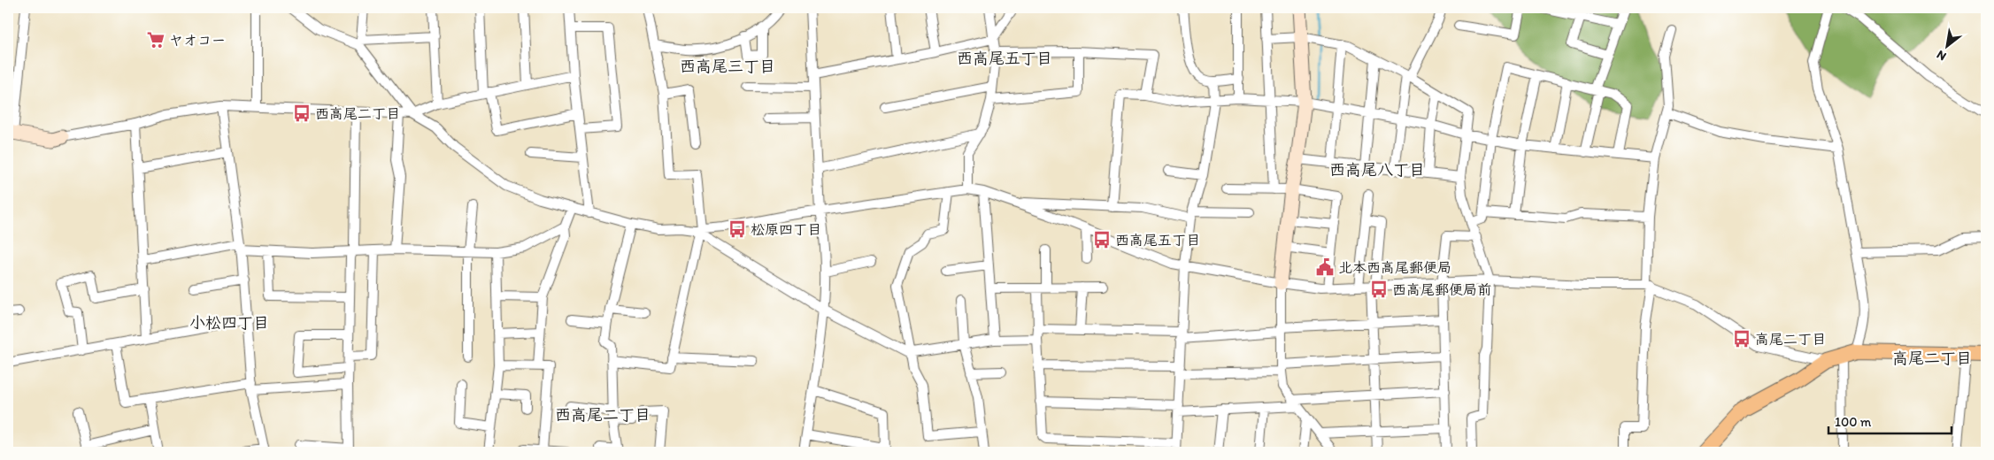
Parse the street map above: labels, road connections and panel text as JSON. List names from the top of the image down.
{
  "districts": [
    "西高尾五丁目",
    "西高尾三丁目",
    "西高尾八丁目",
    "小松四丁目",
    "高尾二丁目",
    "西高尾二丁目"
  ],
  "places": {
    "supermarket": ["ヤオコー"],
    "bus stop": [
      "西高尾二丁目",
      "松原四丁目",
      "西高尾五丁目",
      "西高尾郵便局前",
      "高尾二丁目"
    ],
    "public building": ["北本西高尾郵便局"]
  },
  "scale_bar": "100 m",
  "north": "bottom left"
}
